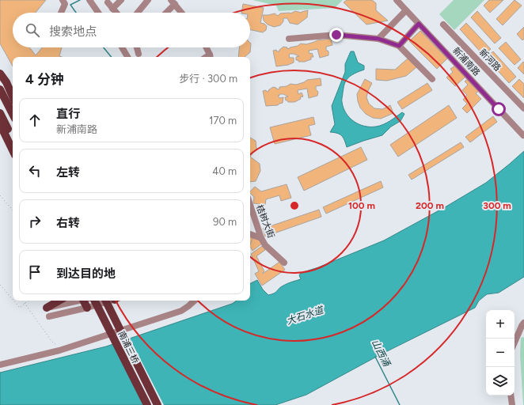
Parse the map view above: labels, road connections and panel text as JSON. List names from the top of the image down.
{
  "streets": {
    "main road": ["南浦三桥"],
    "street": ["新河路", "新浦南路", "桔树大街"]
  },
  "water": ["大石水道", "山西涌"],
  "page": {
    "search": "搜索地点",
    "heading": ["4 分钟", "步行 · 300 m"],
    "list": [
      ["直行", "新浦南路", "170 m"],
      ["左转", "40 m"],
      ["右转", "90 m"],
      "到达目的地"
    ],
    "map_buttons": ["+", "−"]
  },
  "rings": ["100 m", "200 m", "300 m"]
}
